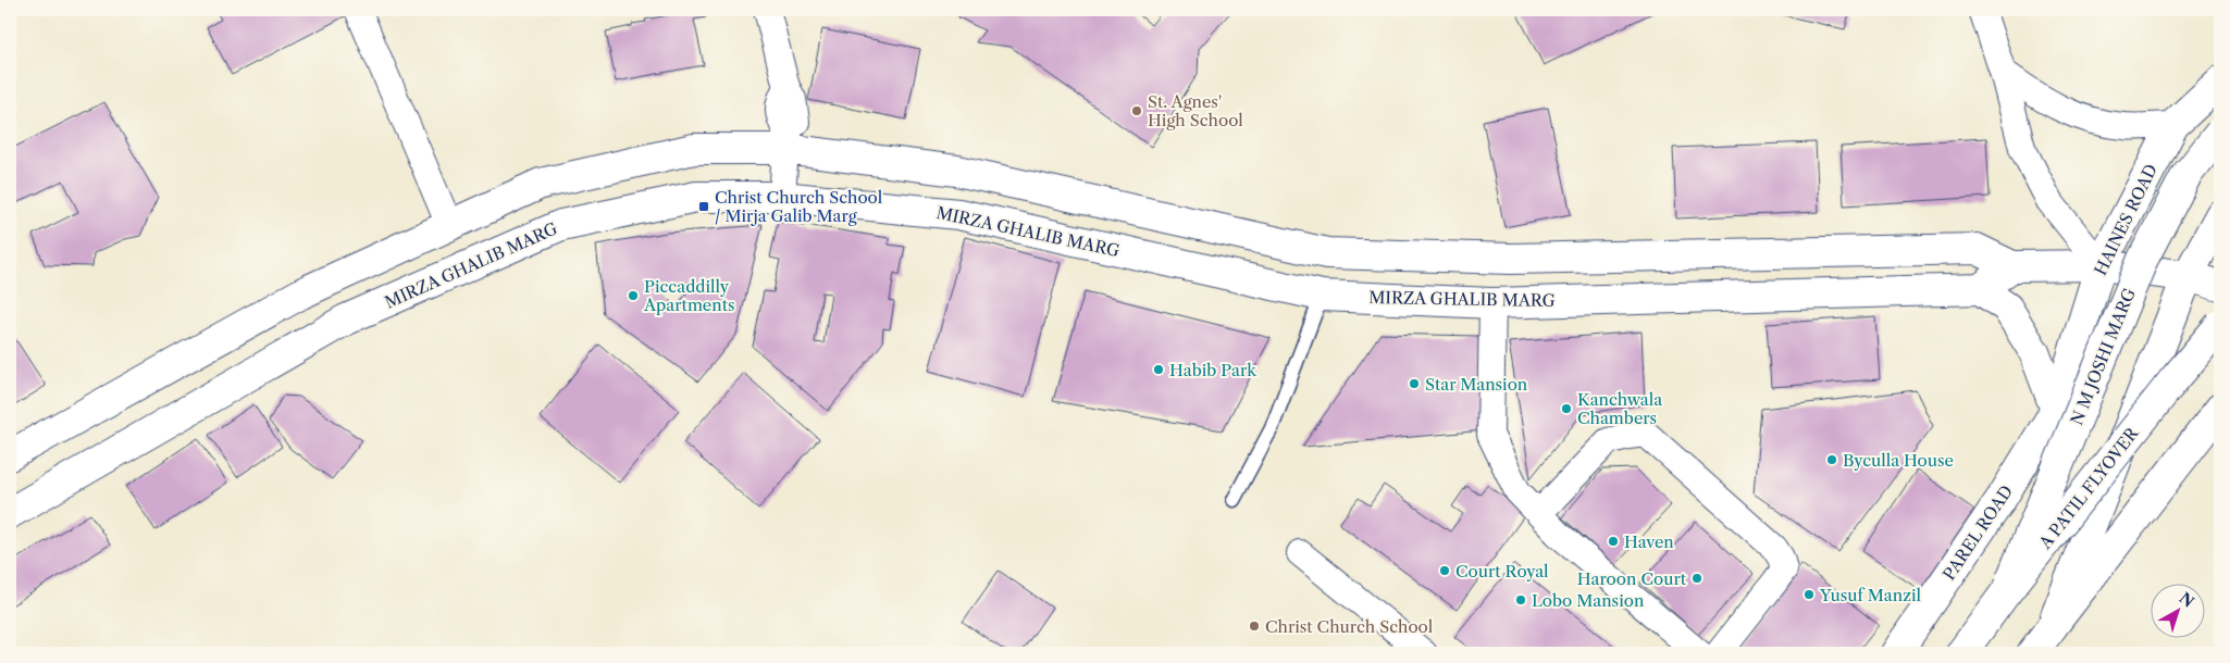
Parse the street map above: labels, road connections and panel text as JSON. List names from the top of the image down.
{
  "streets": {
    "main road": [
      "HAINES ROAD",
      "MIRZA GHALIB MARG",
      "N M JOSHI MARG",
      "A PATIL FLYOVER",
      "PAREL ROAD"
    ]
  },
  "crossings": [
    ["HAINES ROAD", "PAREL ROAD"],
    ["N M JOSHI MARG", "A PATIL FLYOVER"]
  ],
  "places": {
    "other": [
      "St. Agnes' High School",
      "Piccaddilly Apartments",
      "Habib Park",
      "Star Mansion",
      "Kanchwala Chambers",
      "Byculla House",
      "Haven",
      "Court Royal",
      "Haroon Court",
      "Yusuf Manzil",
      "Lobo Mansion",
      "Christ Church School"
    ],
    "transit": ["Christ Church School / Mirja Galib Marg"]
  },
  "north": "top right"
}
